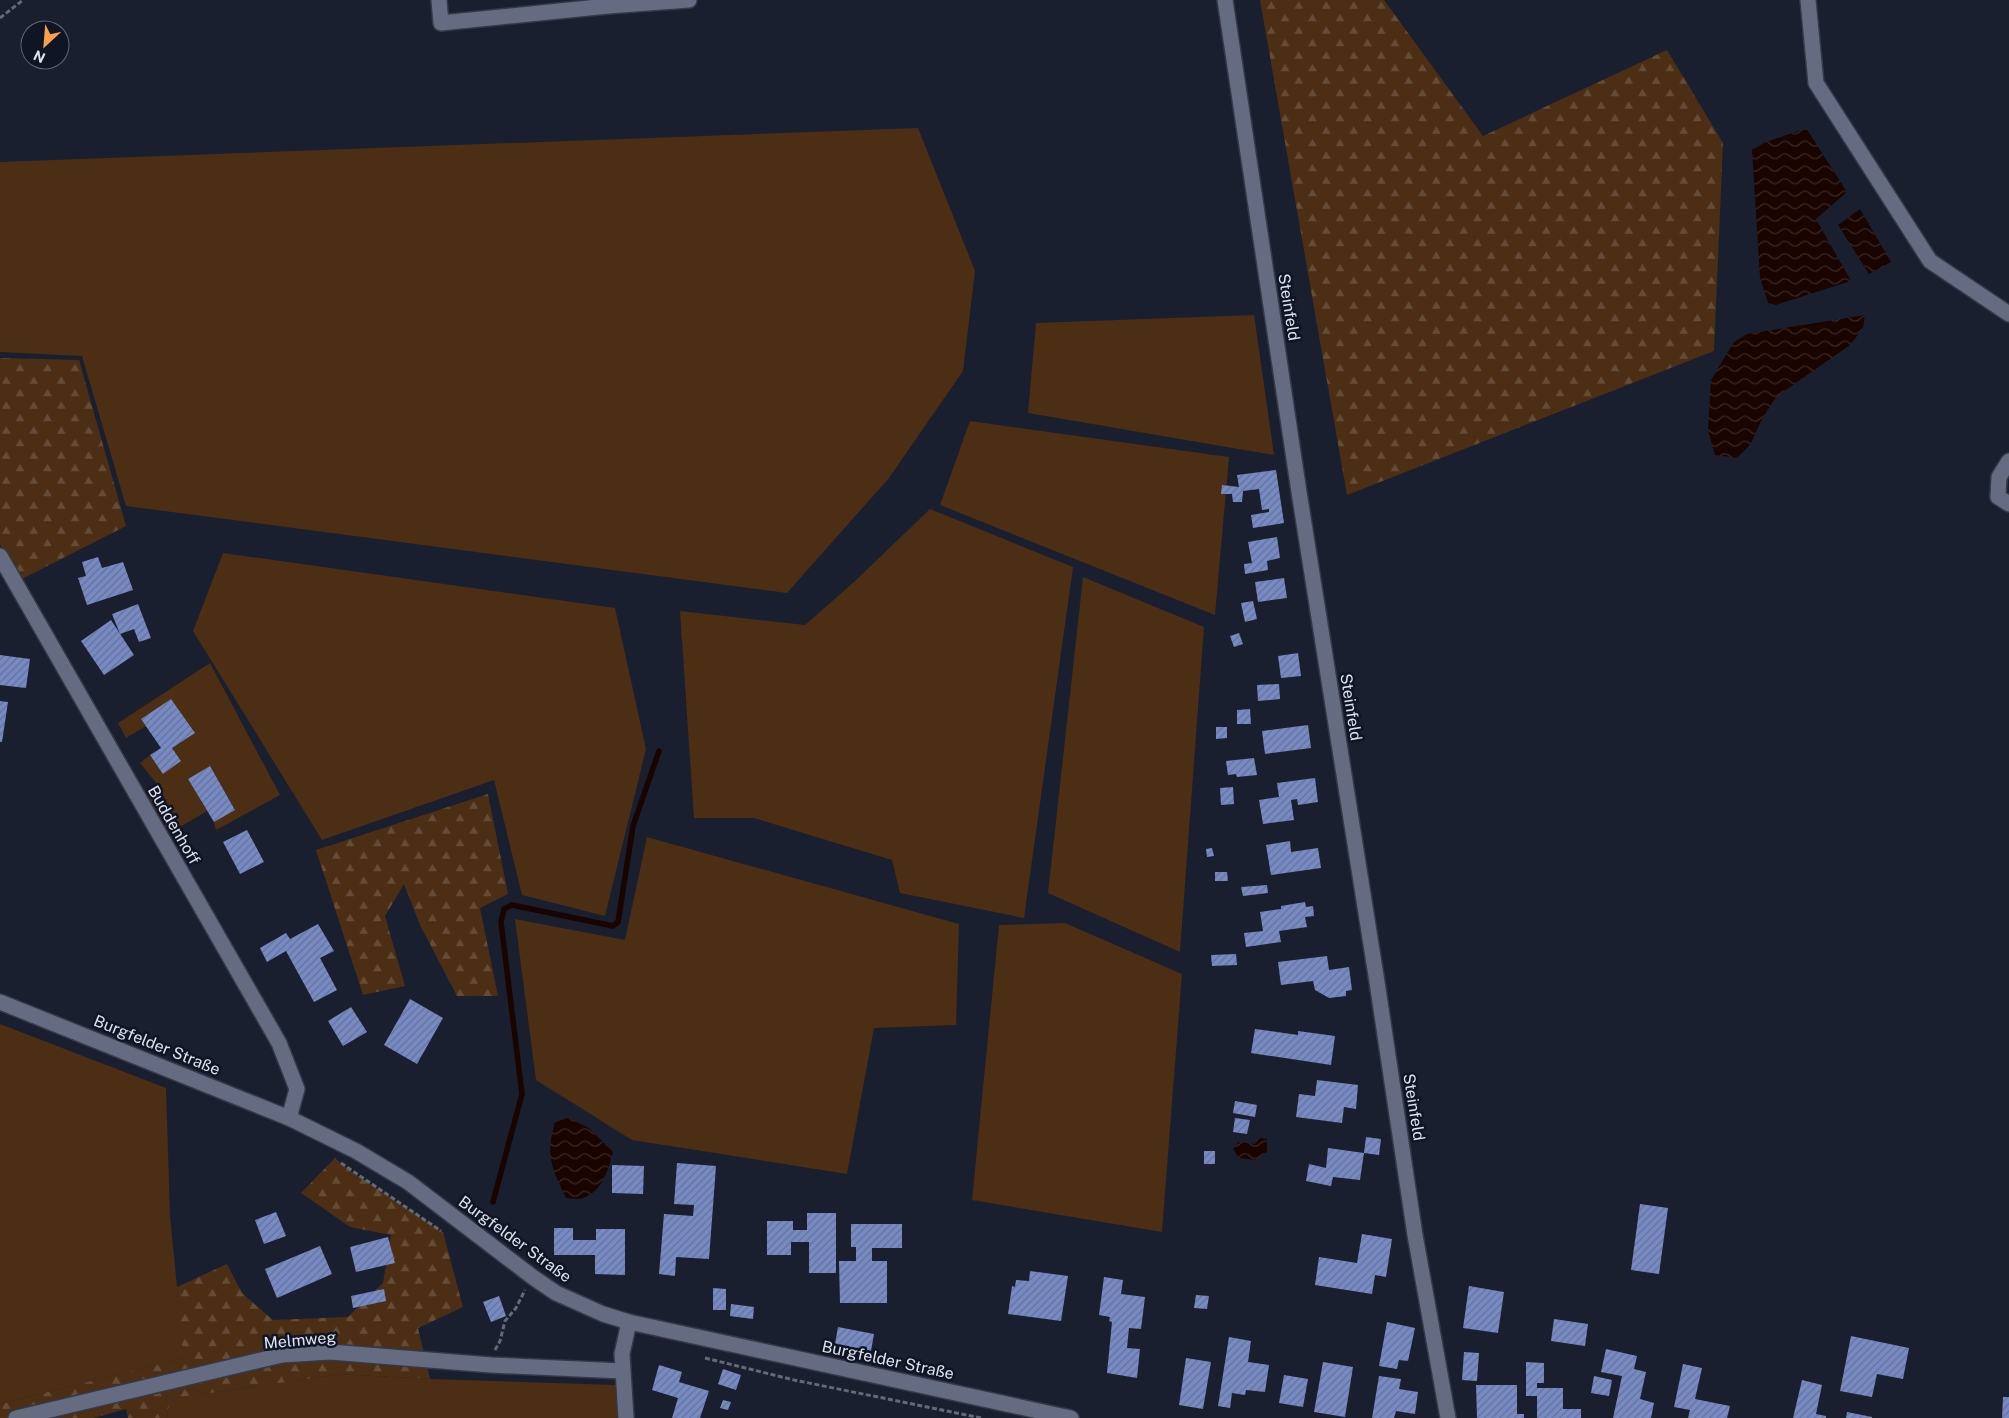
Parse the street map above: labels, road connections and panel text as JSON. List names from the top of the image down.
{
  "streets": {
    "street": [
      "Steinfeld",
      "Buddenhoff",
      "Burgfelder Straße",
      "Melmweg"
    ]
  },
  "crossings": [
    ["Buddenhoff", "Burgfelder Straße"]
  ],
  "north": "bottom left"
}
